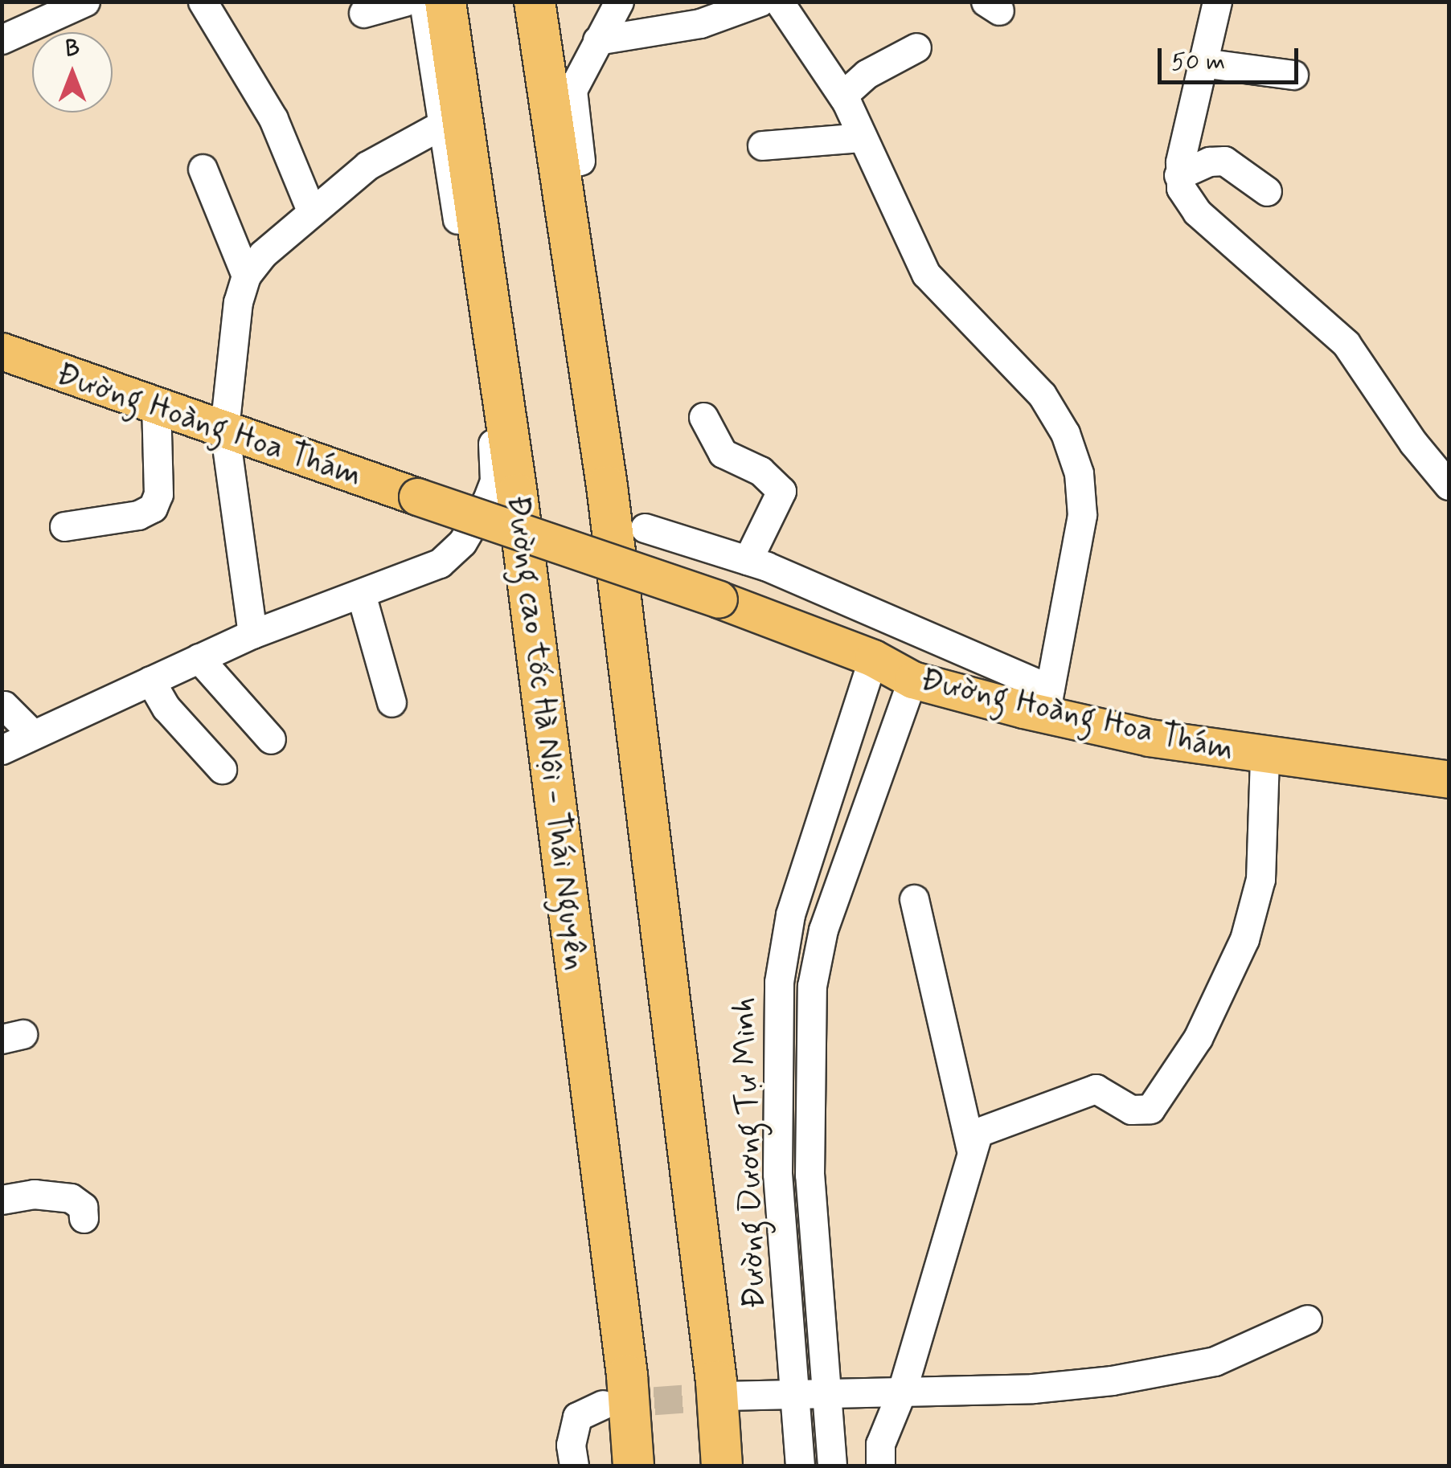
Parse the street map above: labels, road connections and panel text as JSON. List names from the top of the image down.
{
  "streets": {
    "highway": ["Đường cao tốc Hà Nội - Thái Nguyên"],
    "main road": ["Đường Hoàng Hoa Thám"],
    "street": ["Đường Dương Tự Minh"]
  },
  "crossings": [
    ["Đường Hoàng Hoa Thám", "Đường Dương Tự Minh"]
  ],
  "scale_bar": "50 m",
  "north": "top"
}
